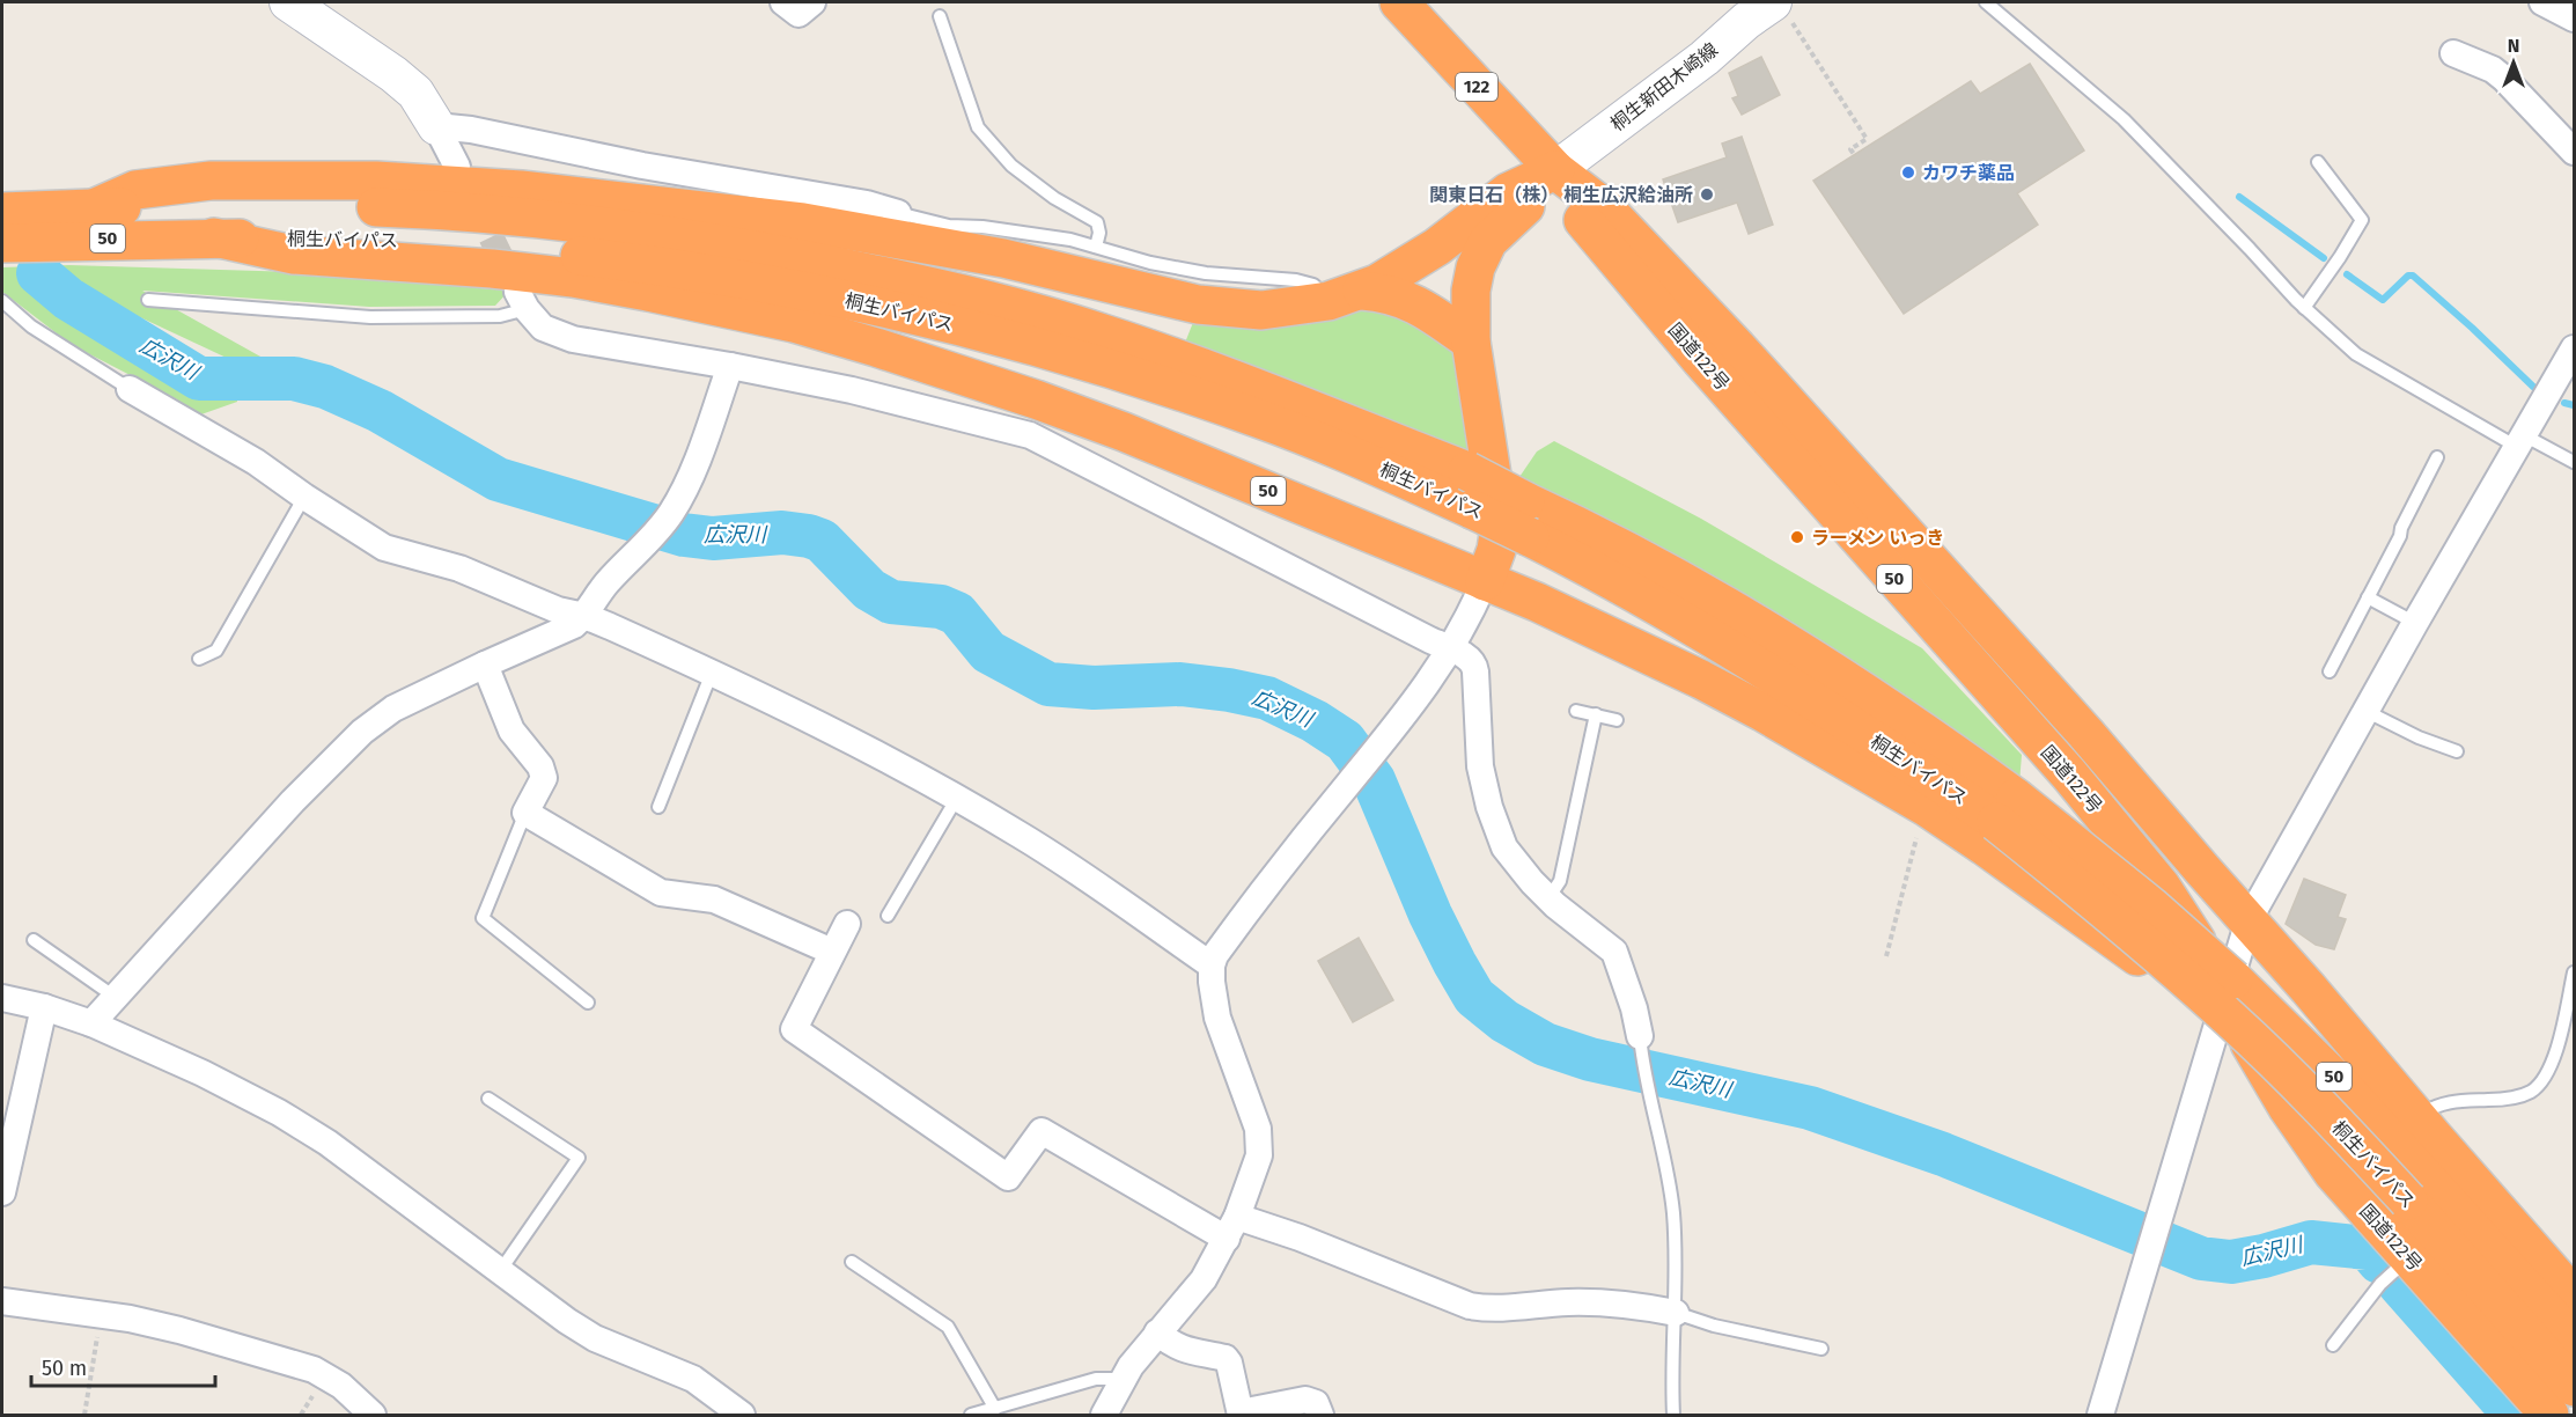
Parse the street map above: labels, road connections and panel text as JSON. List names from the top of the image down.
{
  "streets": {
    "highway": [
      "122",
      "50",
      "桐生バイパス",
      "国道122号"
    ],
    "main road": ["桐生新田木崎線"]
  },
  "crossings": [
    ["桐生新田木崎線", "国道122号"],
    ["50", "桐生バイパス"],
    ["50", "国道122号"]
  ],
  "water": ["広沢川"],
  "places": ["カワチ薬品", "関東日石（株） 桐生広沢給油所", "ラーメン いっき"],
  "scale_bar": "50 m",
  "north": "top"
}
